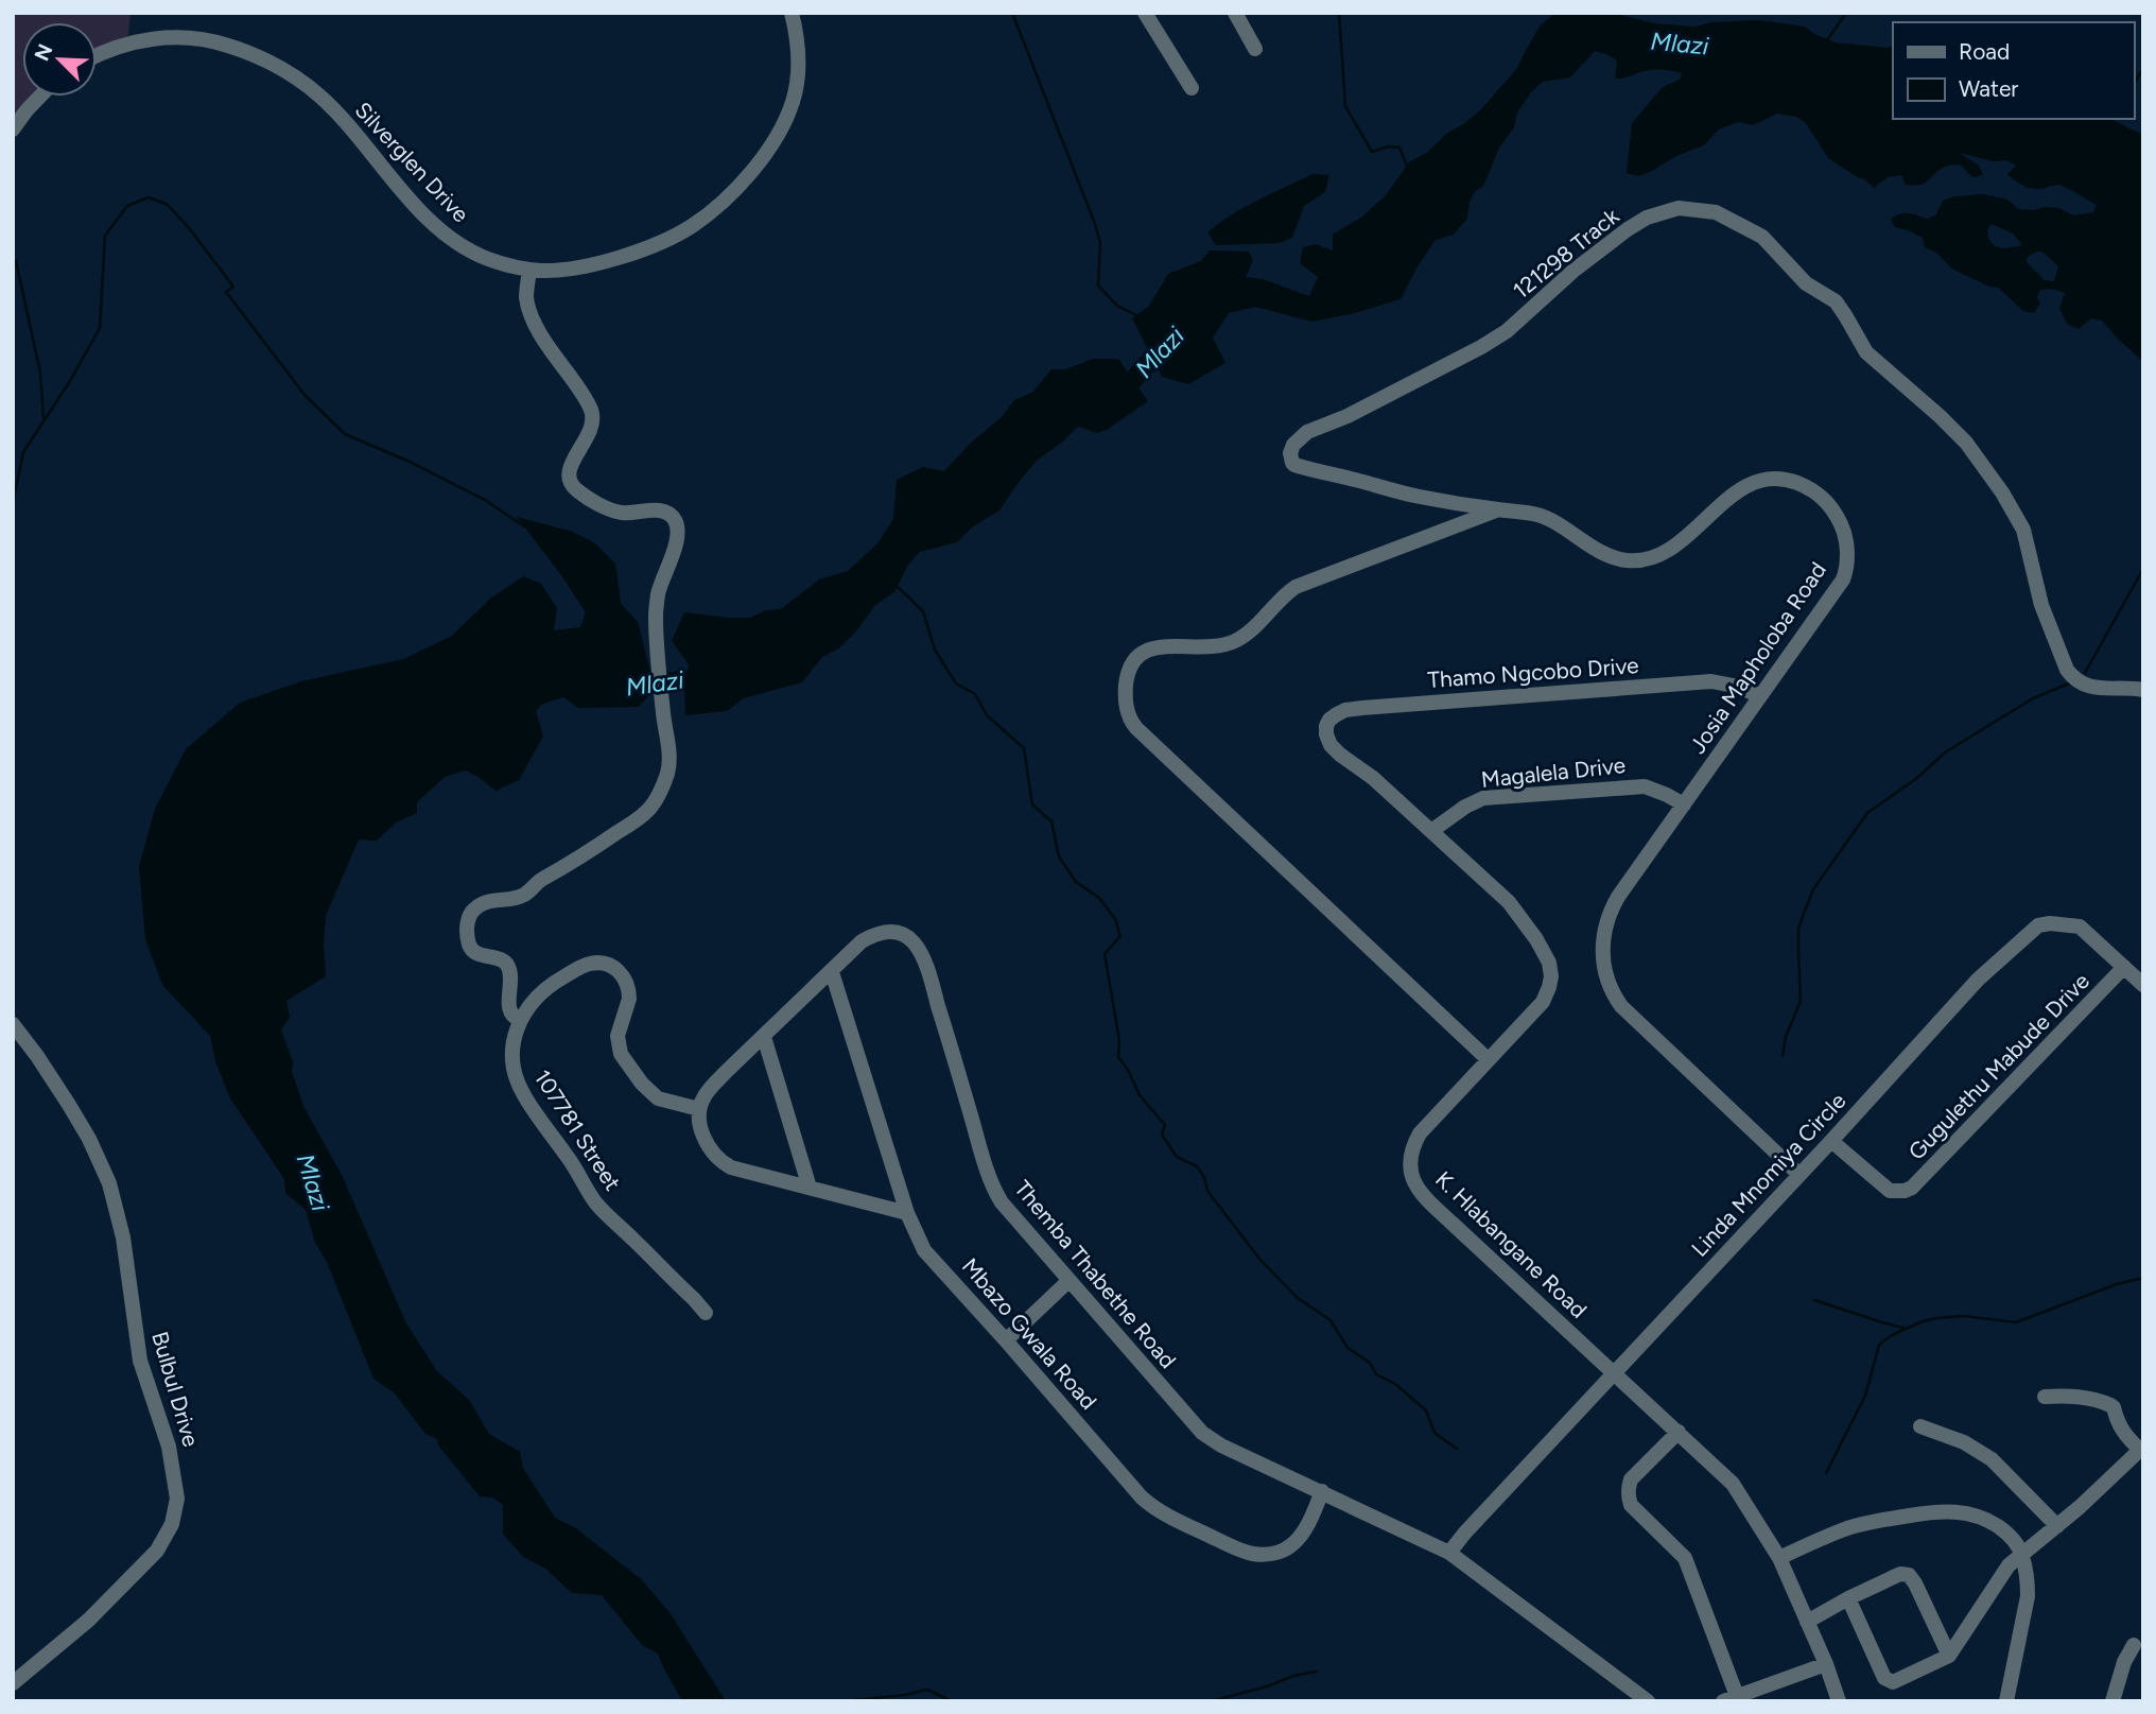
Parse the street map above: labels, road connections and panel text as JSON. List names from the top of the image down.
{
  "streets": {
    "street": [
      "Silverglen Drive",
      "121298 Track",
      "Josia Mapholoba Road",
      "Thamo Ngcobo Drive",
      "Magalela Drive",
      "Gugulethu Mabude Drive",
      "107781 Street",
      "Linda Mnomiya Circle",
      "K. Hlabangane Road",
      "Themba Thabethe Road",
      "Mbazo Gwala Road",
      "Bulbul Drive"
    ]
  },
  "crossings": [
    ["121298 Track", "Josia Mapholoba Road"],
    ["Josia Mapholoba Road", "Thamo Ngcobo Drive"],
    ["Josia Mapholoba Road", "Magalela Drive"],
    ["Josia Mapholoba Road", "Linda Mnomiya Circle"],
    ["Josia Mapholoba Road", "K. Hlabangane Road"],
    ["Thamo Ngcobo Drive", "K. Hlabangane Road"],
    ["Magalela Drive", "K. Hlabangane Road"],
    ["Gugulethu Mabude Drive", "Linda Mnomiya Circle"],
    ["107781 Street", "Themba Thabethe Road"],
    ["Linda Mnomiya Circle", "K. Hlabangane Road"],
    ["Linda Mnomiya Circle", "Themba Thabethe Road"],
    ["Themba Thabethe Road", "Mbazo Gwala Road"]
  ],
  "water": ["Mlazi"],
  "legend": ["Road", "Water"],
  "north": "top left"
}
